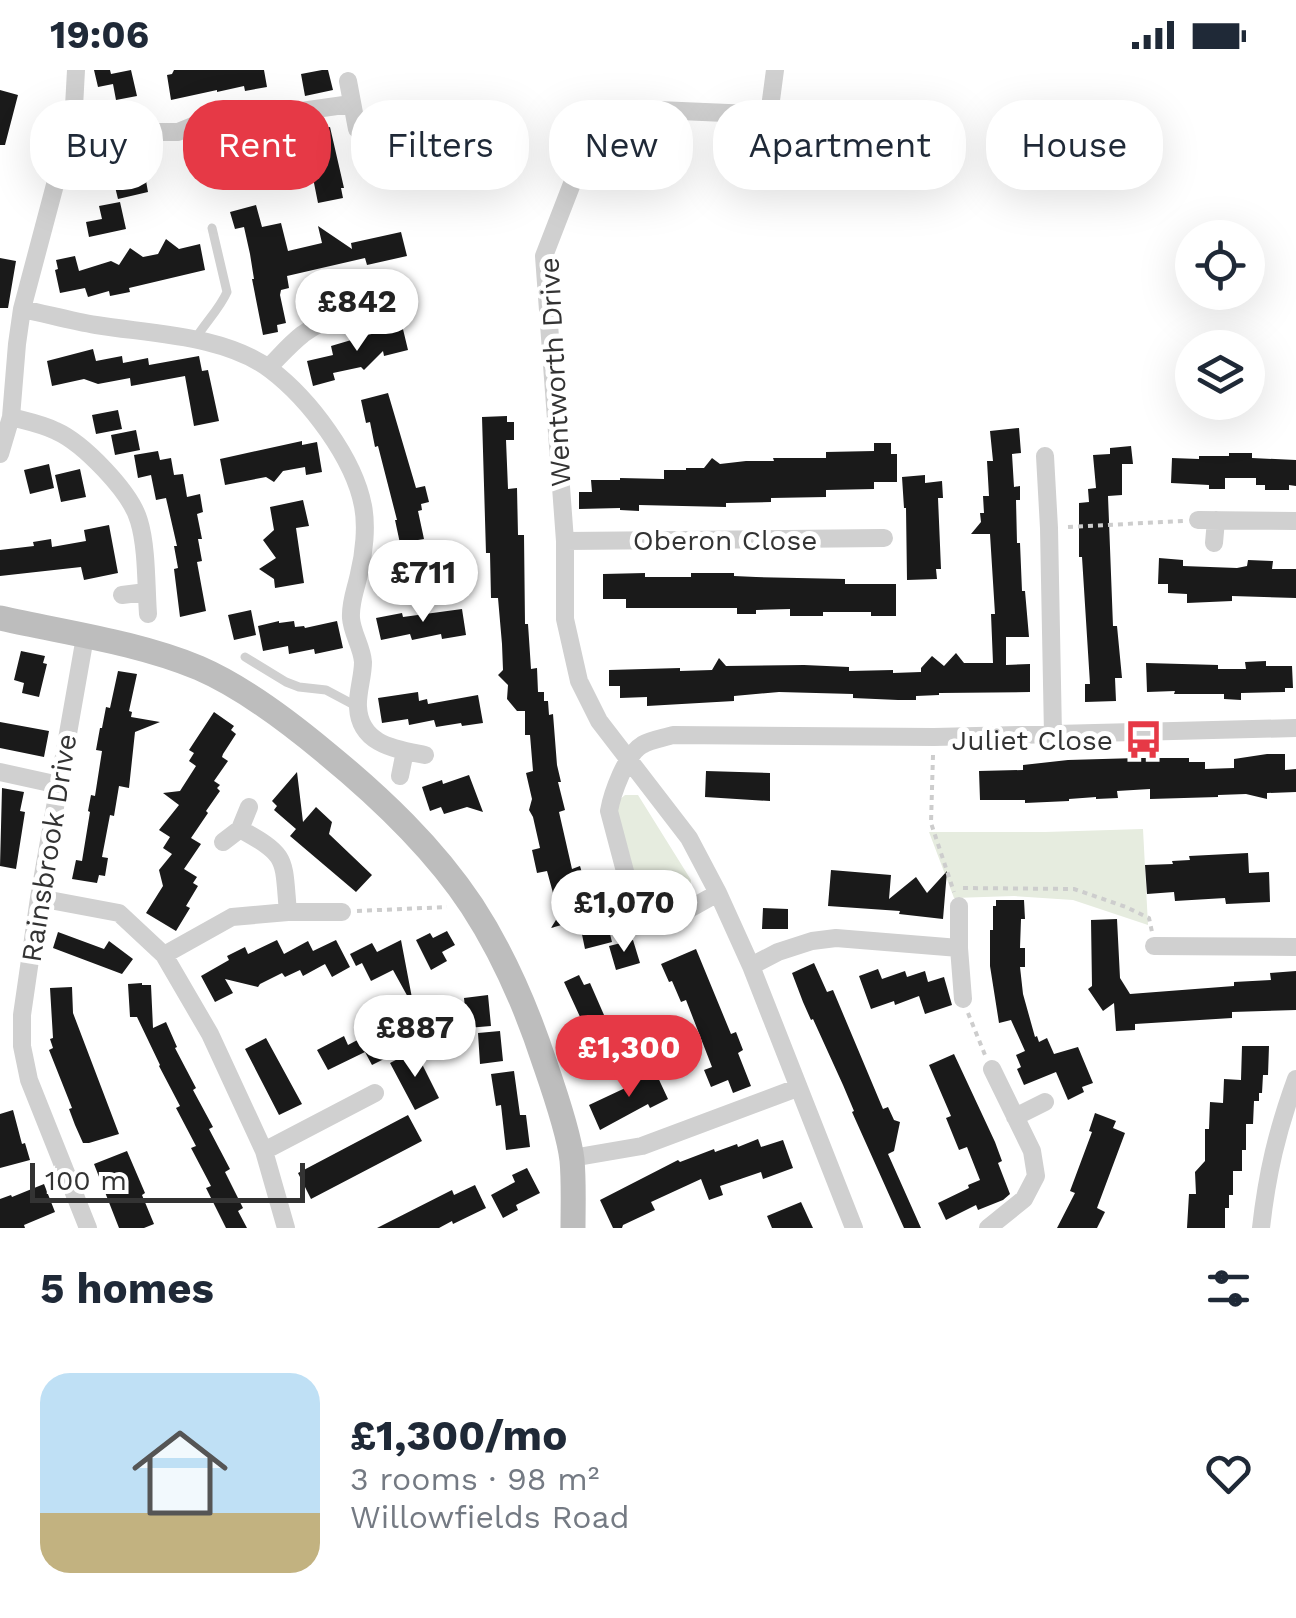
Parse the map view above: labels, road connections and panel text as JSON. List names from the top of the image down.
{
  "streets": {
    "street": ["Wentworth Drive", "Oberon Close", "Rainsbrook Drive"]
  },
  "crossings": [
    ["Wentworth Drive", "Oberon Close"]
  ],
  "places": {
    "bus stop": ["Juliet Close"]
  },
  "scale_bar": "100 m",
  "page": {
    "status": "19:06",
    "chip": [
      "Buy",
      "Rent",
      "Filters",
      "New",
      "Apartment",
      "House"
    ],
    "price": [
      "£842",
      "£711",
      "£1,070",
      "£887",
      "£1,300"
    ],
    "scale": "100 m",
    "heading": "5 homes",
    "list": [
      {
        "name": "£1,300/mo",
        "note": "3 rooms · 98 m² · Willowfields Road"
      }
    ]
  }
}
